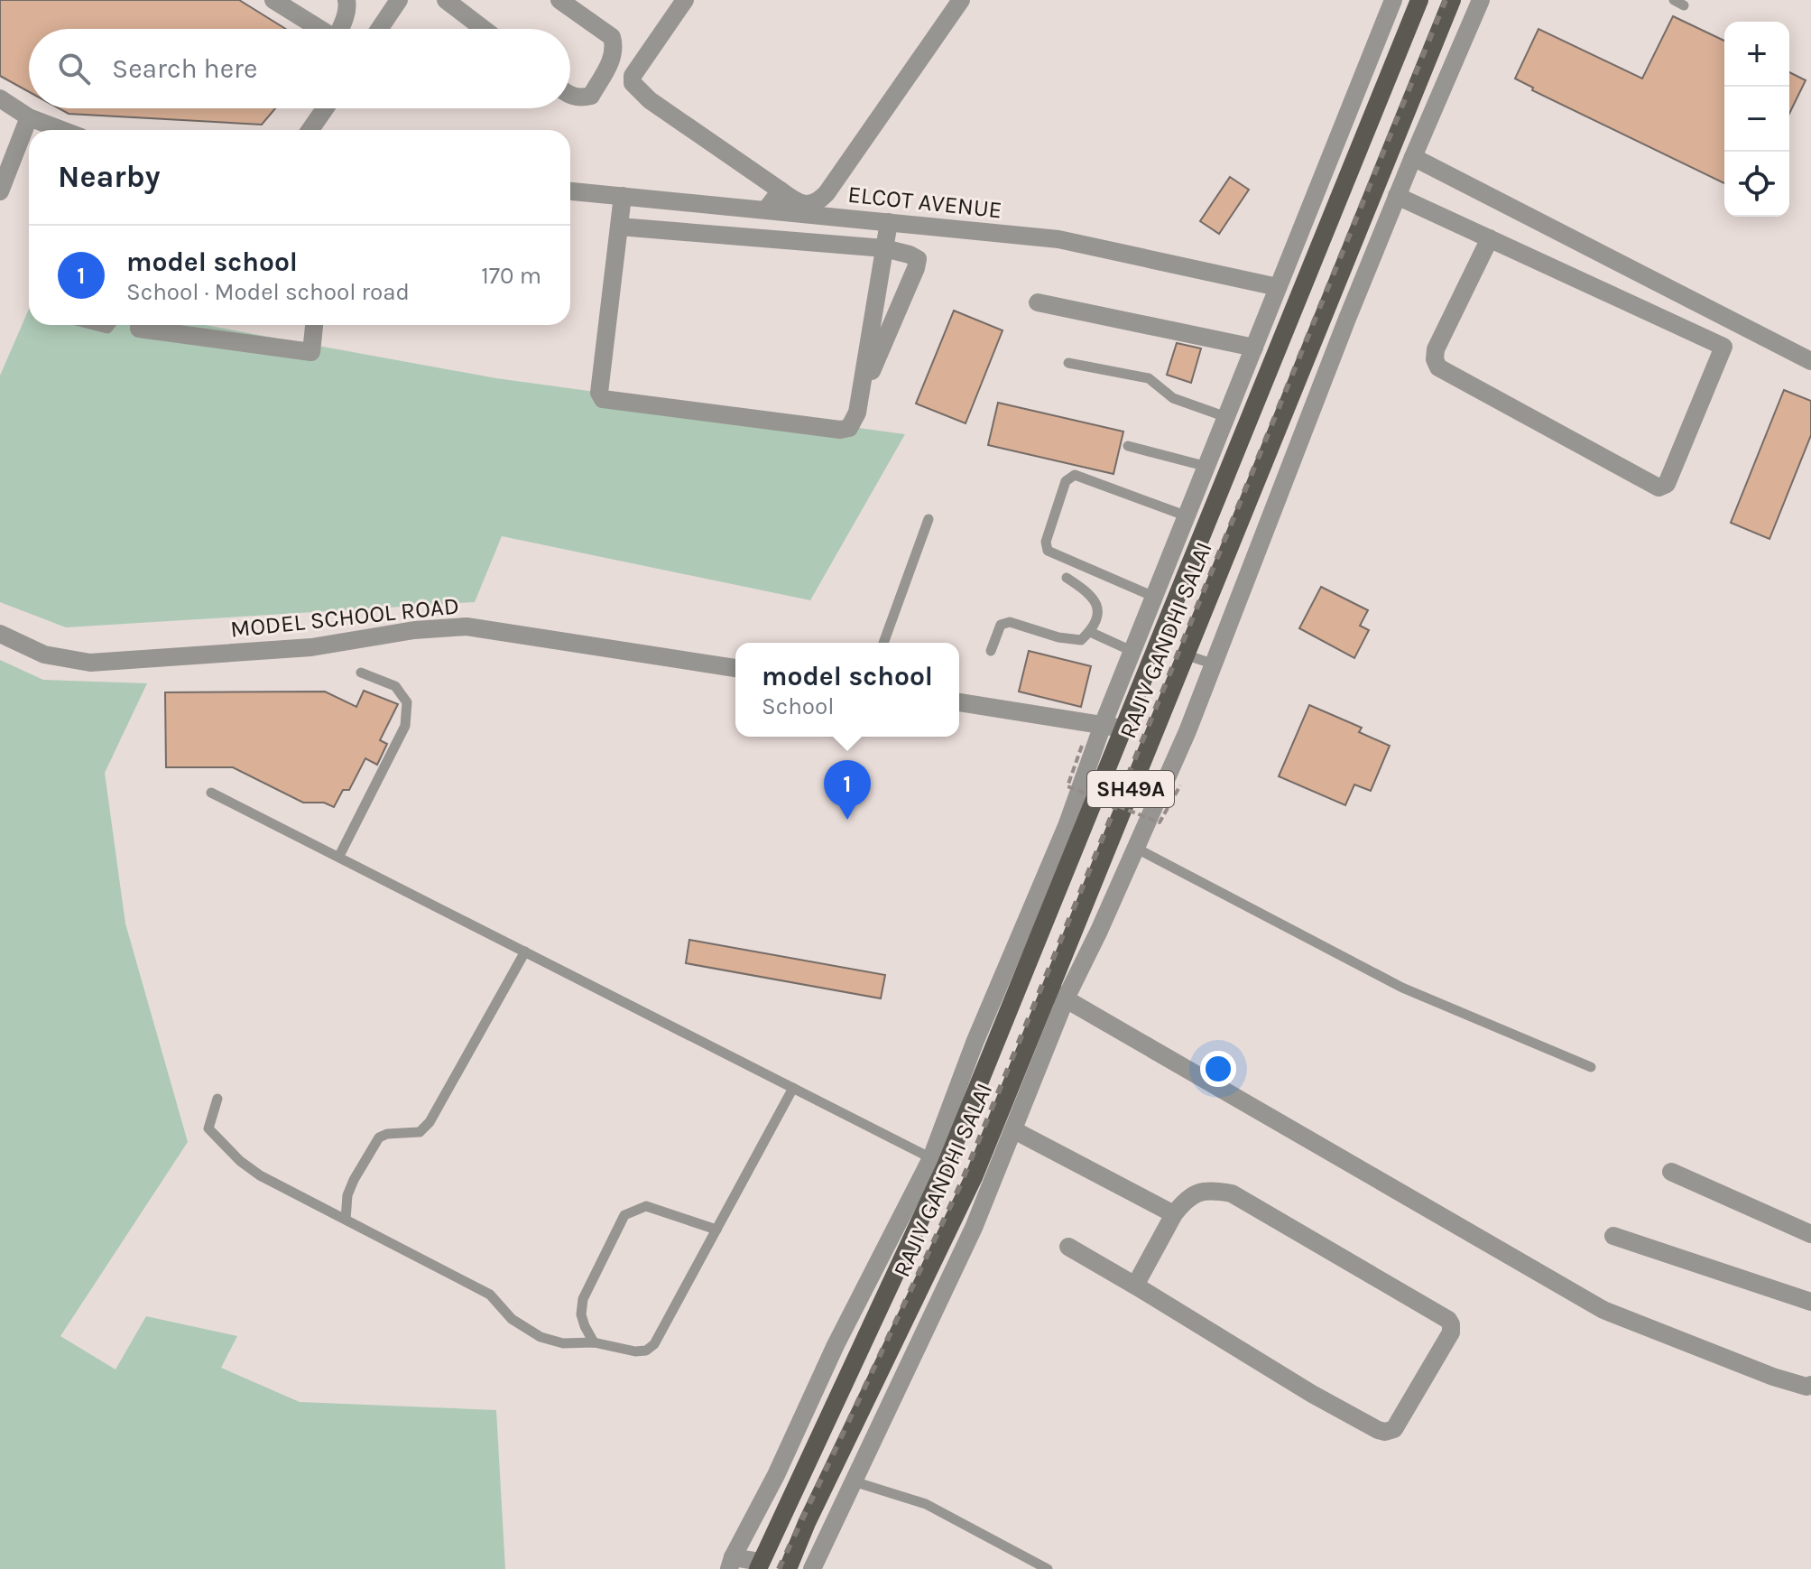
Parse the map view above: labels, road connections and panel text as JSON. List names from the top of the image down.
{
  "streets": {
    "main road": ["RAJIV GANDHI SALAI", "SH49A"],
    "street": ["ELCOT AVENUE", "MODEL SCHOOL ROAD"]
  },
  "page": {
    "map_buttons": ["+", "−"],
    "search": "Search here",
    "heading": "Nearby",
    "list": [
      {
        "mark": "1",
        "name": "model school",
        "note": "School · Model school road",
        "value": "170 m"
      }
    ],
    "popup": ["model school", "School"],
    "pins": "1"
  }
}
